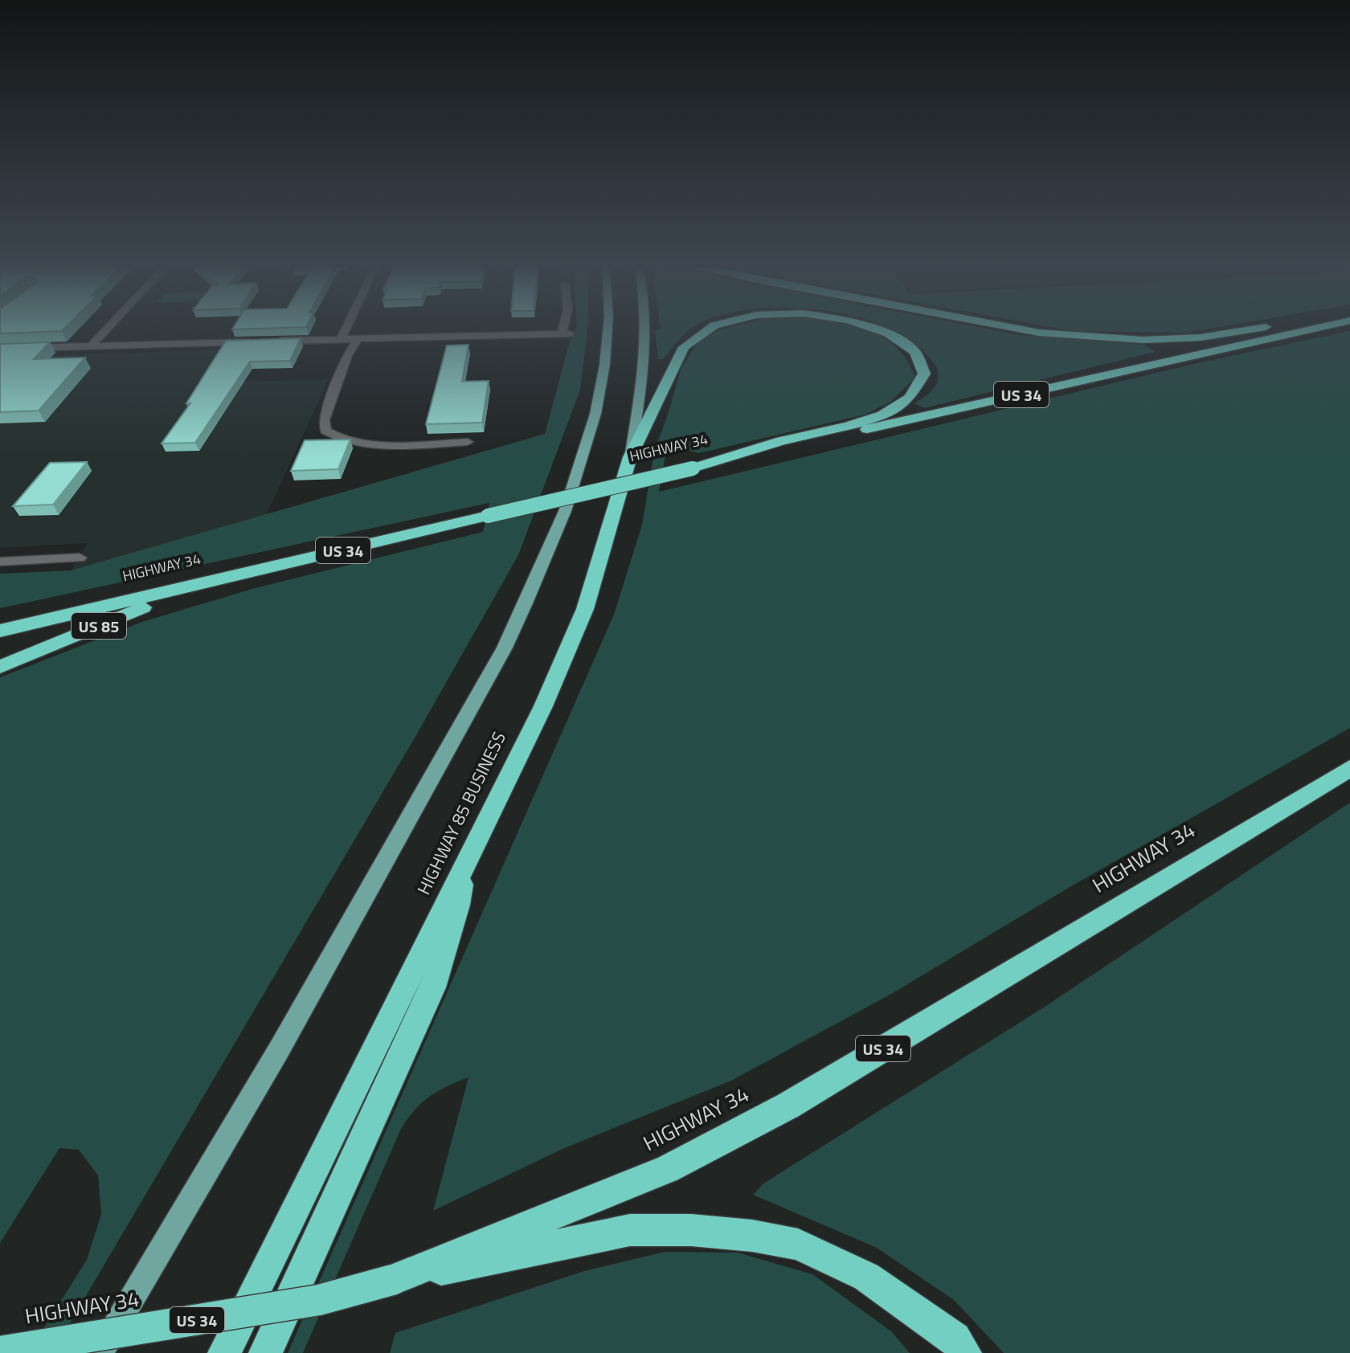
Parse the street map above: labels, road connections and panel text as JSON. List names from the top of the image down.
{
  "streets": {
    "highway": [
      "US 34",
      "HIGHWAY 34",
      "US 85",
      "HIGHWAY 85 BUSINESS"
    ]
  },
  "crossings": [
    ["HIGHWAY 34", "US 85"]
  ]
}
